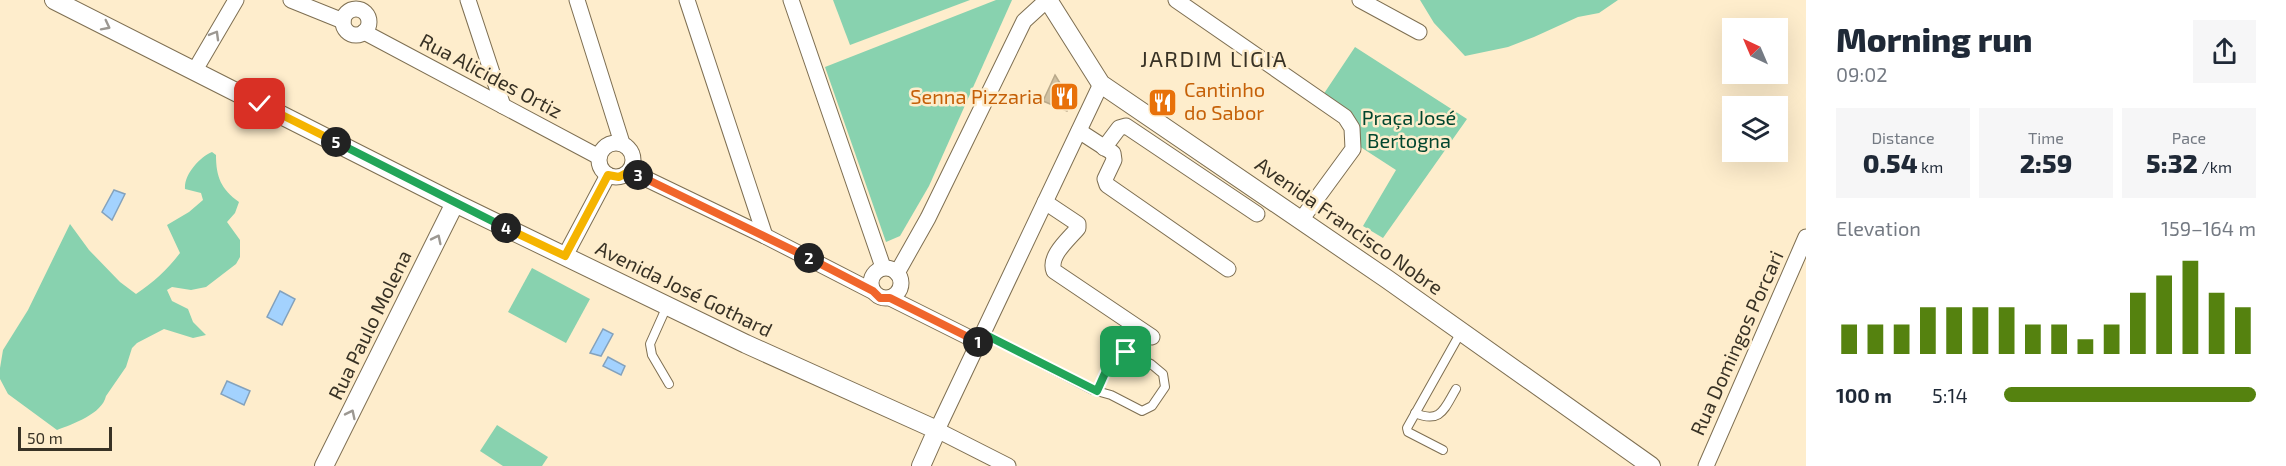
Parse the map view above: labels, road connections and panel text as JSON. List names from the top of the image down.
{
  "streets": {
    "street": [
      "Rua Alicides Ortiz",
      "Avenida Francisco Nobre",
      "Avenida José Gothard",
      "Rua Paulo Molena",
      "Rua Domingos Porcari"
    ]
  },
  "crossings": [
    ["Avenida José Gothard", "Rua Paulo Molena"]
  ],
  "one_way": ["Rua Paulo Molena"],
  "districts": ["JARDIM LIGIA"],
  "parks": ["Praça José Bertogna"],
  "places": {
    "restaurant": ["Senna Pizzaria", "Cantinho do Sabor"]
  },
  "scale_bar": "50 m",
  "north": "top left",
  "page": {
    "heading": ["Morning run", "09:02"],
    "stats": [
      ["Distance", "0.54 km"],
      ["Time", "2:59"],
      ["Pace", "5:32 /km"]
    ],
    "pins": [
      "5",
      "3",
      "4",
      "2",
      "1"
    ],
    "chart": ["Elevation", "159–164 m"],
    "list": [
      {
        "name": "100 m",
        "note": "5:14"
      }
    ],
    "scale": "50 m"
  }
}
